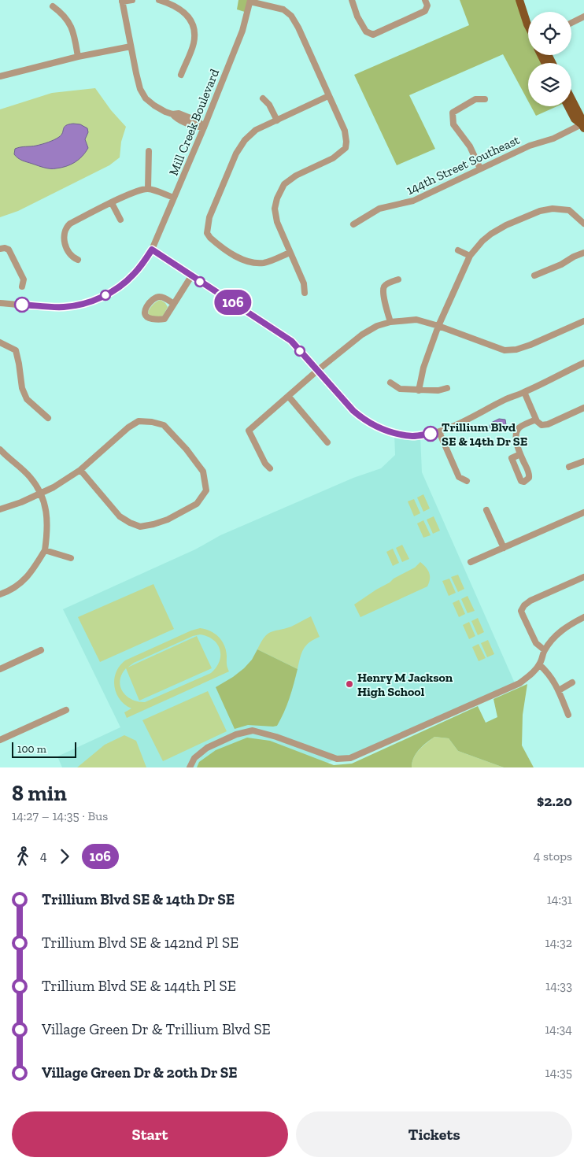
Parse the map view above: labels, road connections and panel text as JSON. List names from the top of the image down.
{
  "streets": {
    "street": ["Mill Creek Boulevard", "144th Street Southeast"]
  },
  "places": ["Trillium Blvd SE & 14th Dr SE", "Henry M Jackson High School"],
  "lines": ["bus line 106"],
  "scale_bar": "100 m",
  "page": {
    "on_map": "106",
    "scale": "100 m",
    "heading": ["8 min", "14:27 – 14:35 · Bus", "$2.20"],
    "legs": ["4", "106", "4 stops"],
    "list": [
      {
        "name": "Trillium Blvd SE & 14th Dr SE",
        "value": "14:31"
      },
      {
        "name": "Trillium Blvd SE & 142nd Pl SE",
        "value": "14:32"
      },
      {
        "name": "Trillium Blvd SE & 144th Pl SE",
        "value": "14:33"
      },
      {
        "name": "Village Green Dr & Trillium Blvd SE",
        "value": "14:34"
      },
      {
        "name": "Village Green Dr & 20th Dr SE",
        "value": "14:35"
      }
    ],
    "buttons": ["Start", "Tickets"]
  }
}
